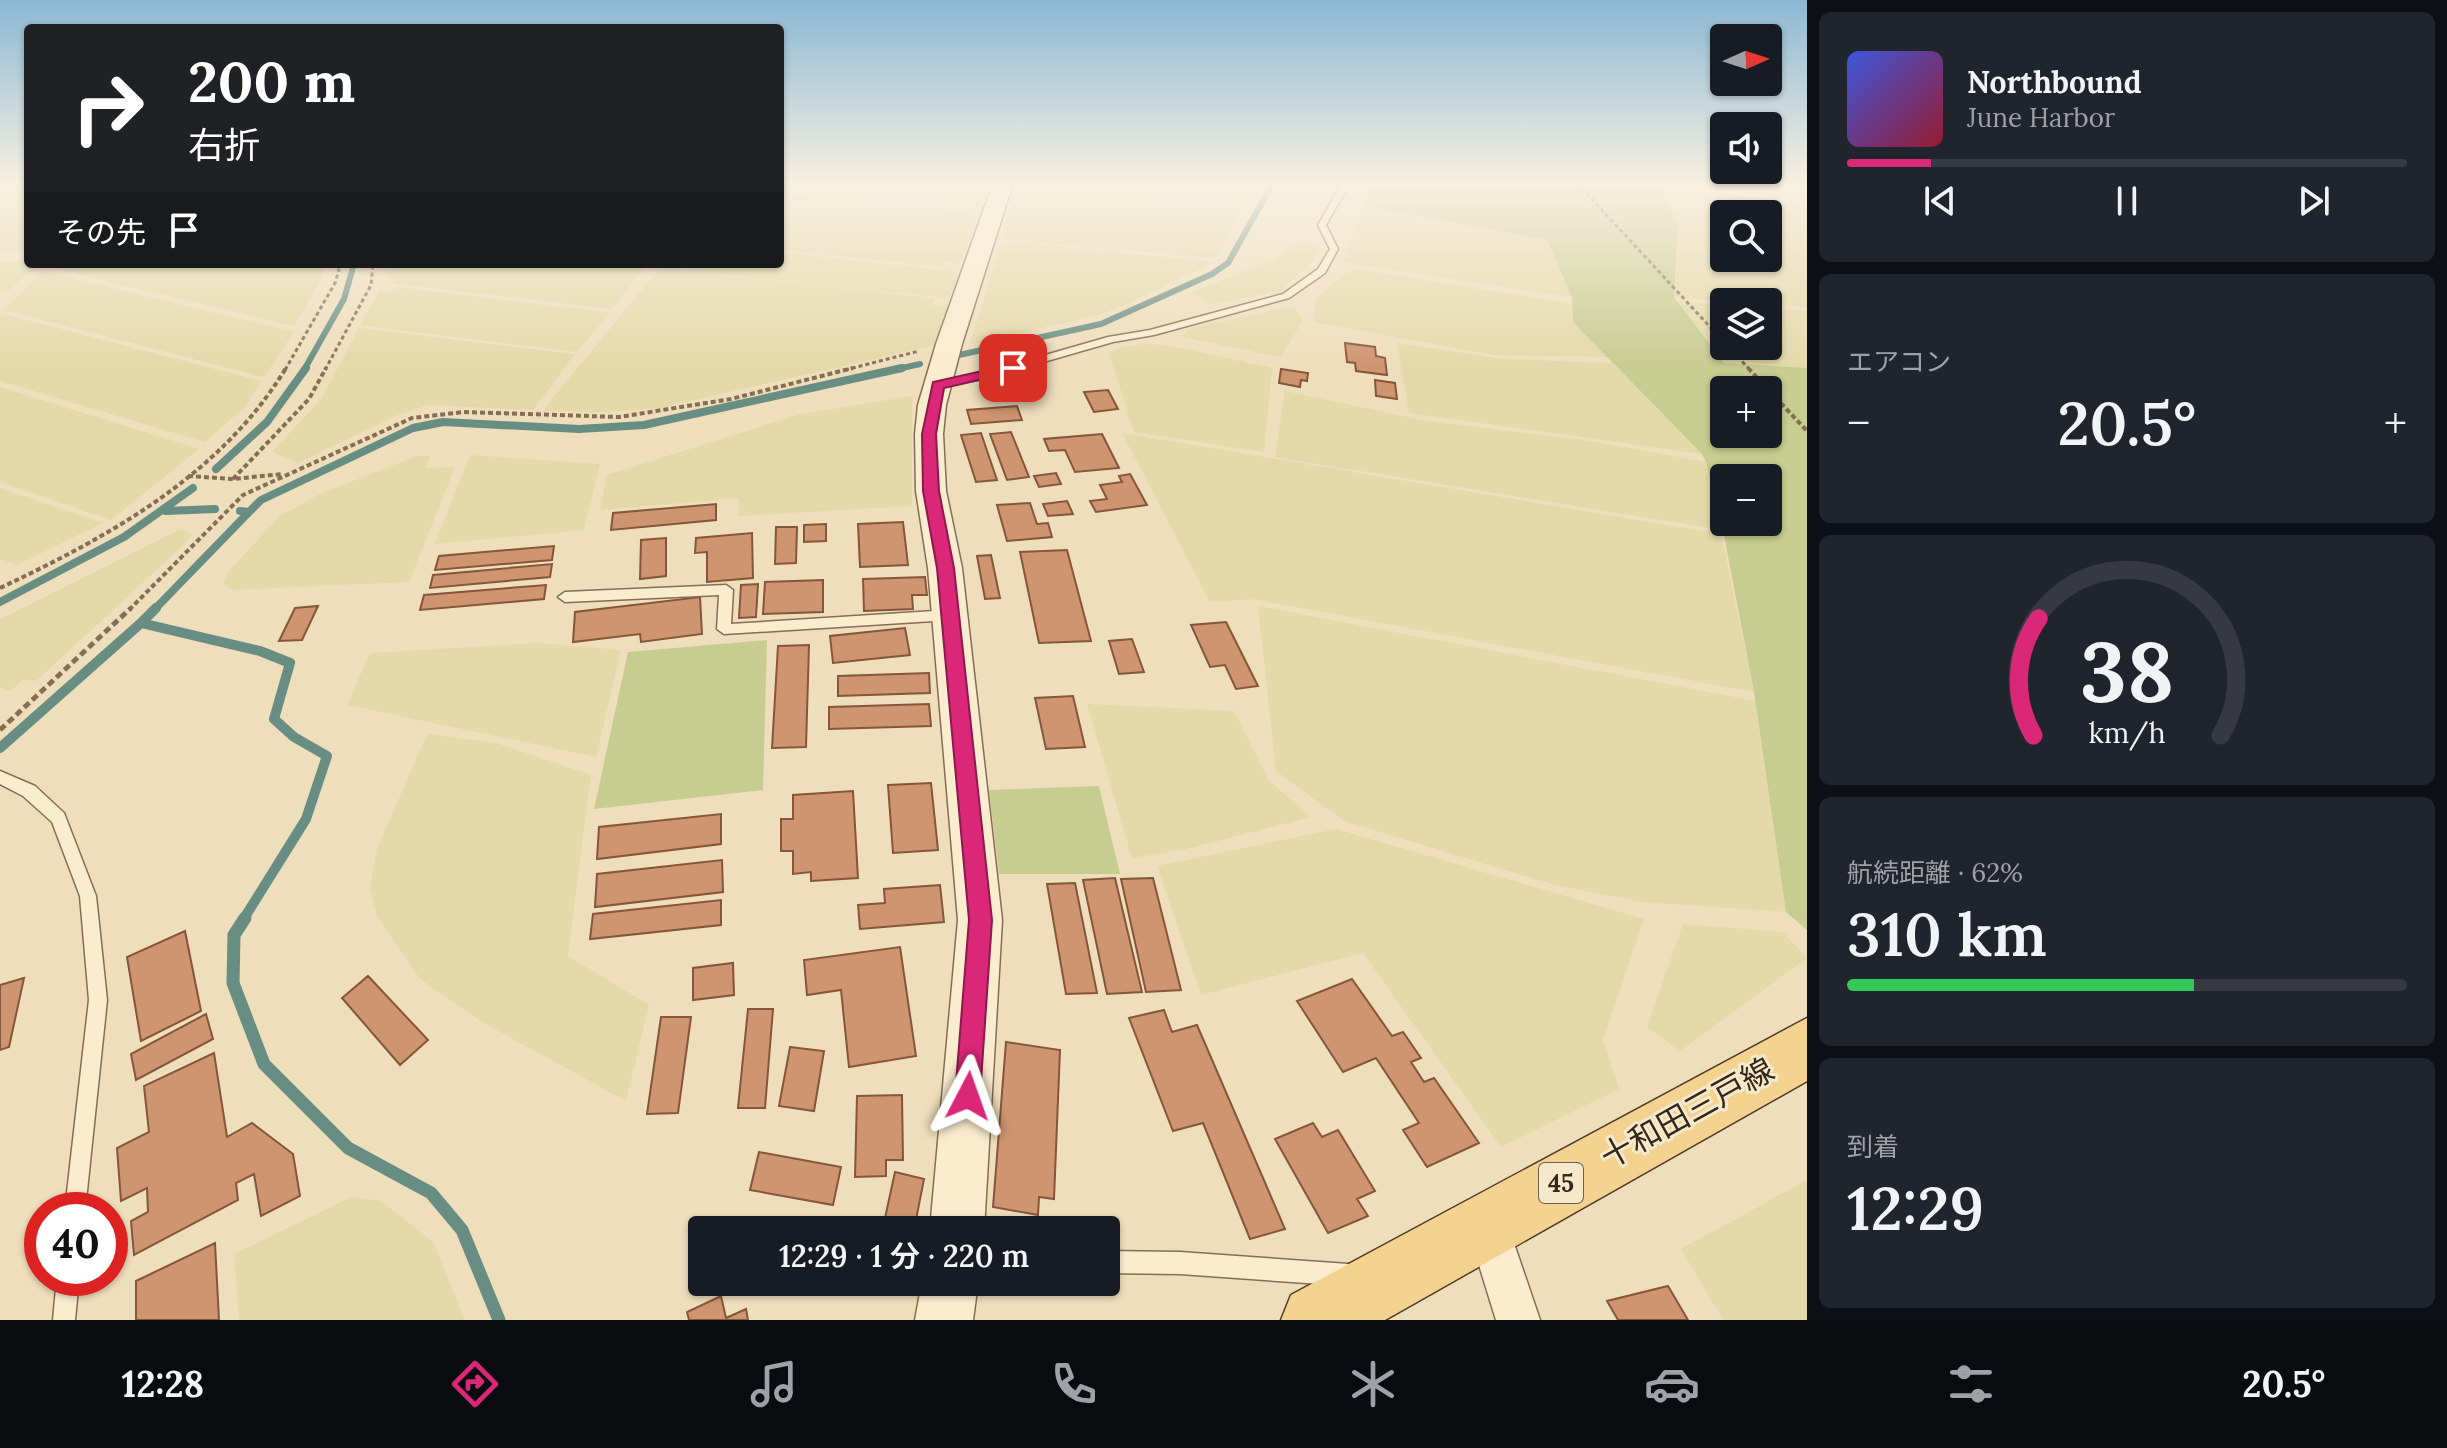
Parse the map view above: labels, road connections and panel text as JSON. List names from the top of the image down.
{
  "streets": {
    "main road": ["十和田三戸線", "45"]
  },
  "north": "right",
  "page": {
    "map_buttons": ["+", "−"],
    "turn": ["200 m", "右折"],
    "song": ["Northbound", "June Harbor"],
    "then": "その先",
    "tile": [
      "エアコン",
      ["航続距離 · 62%", "310 km"],
      ["到着", "12:29"]
    ],
    "heat": ["−", "20.5°", "+"],
    "limit": "40",
    "trip": "12:29 · 1 分 · 220 m",
    "tabs": ["12:28", "20.5°"],
    "gauge": ["38", "km/h"]
  }
}
